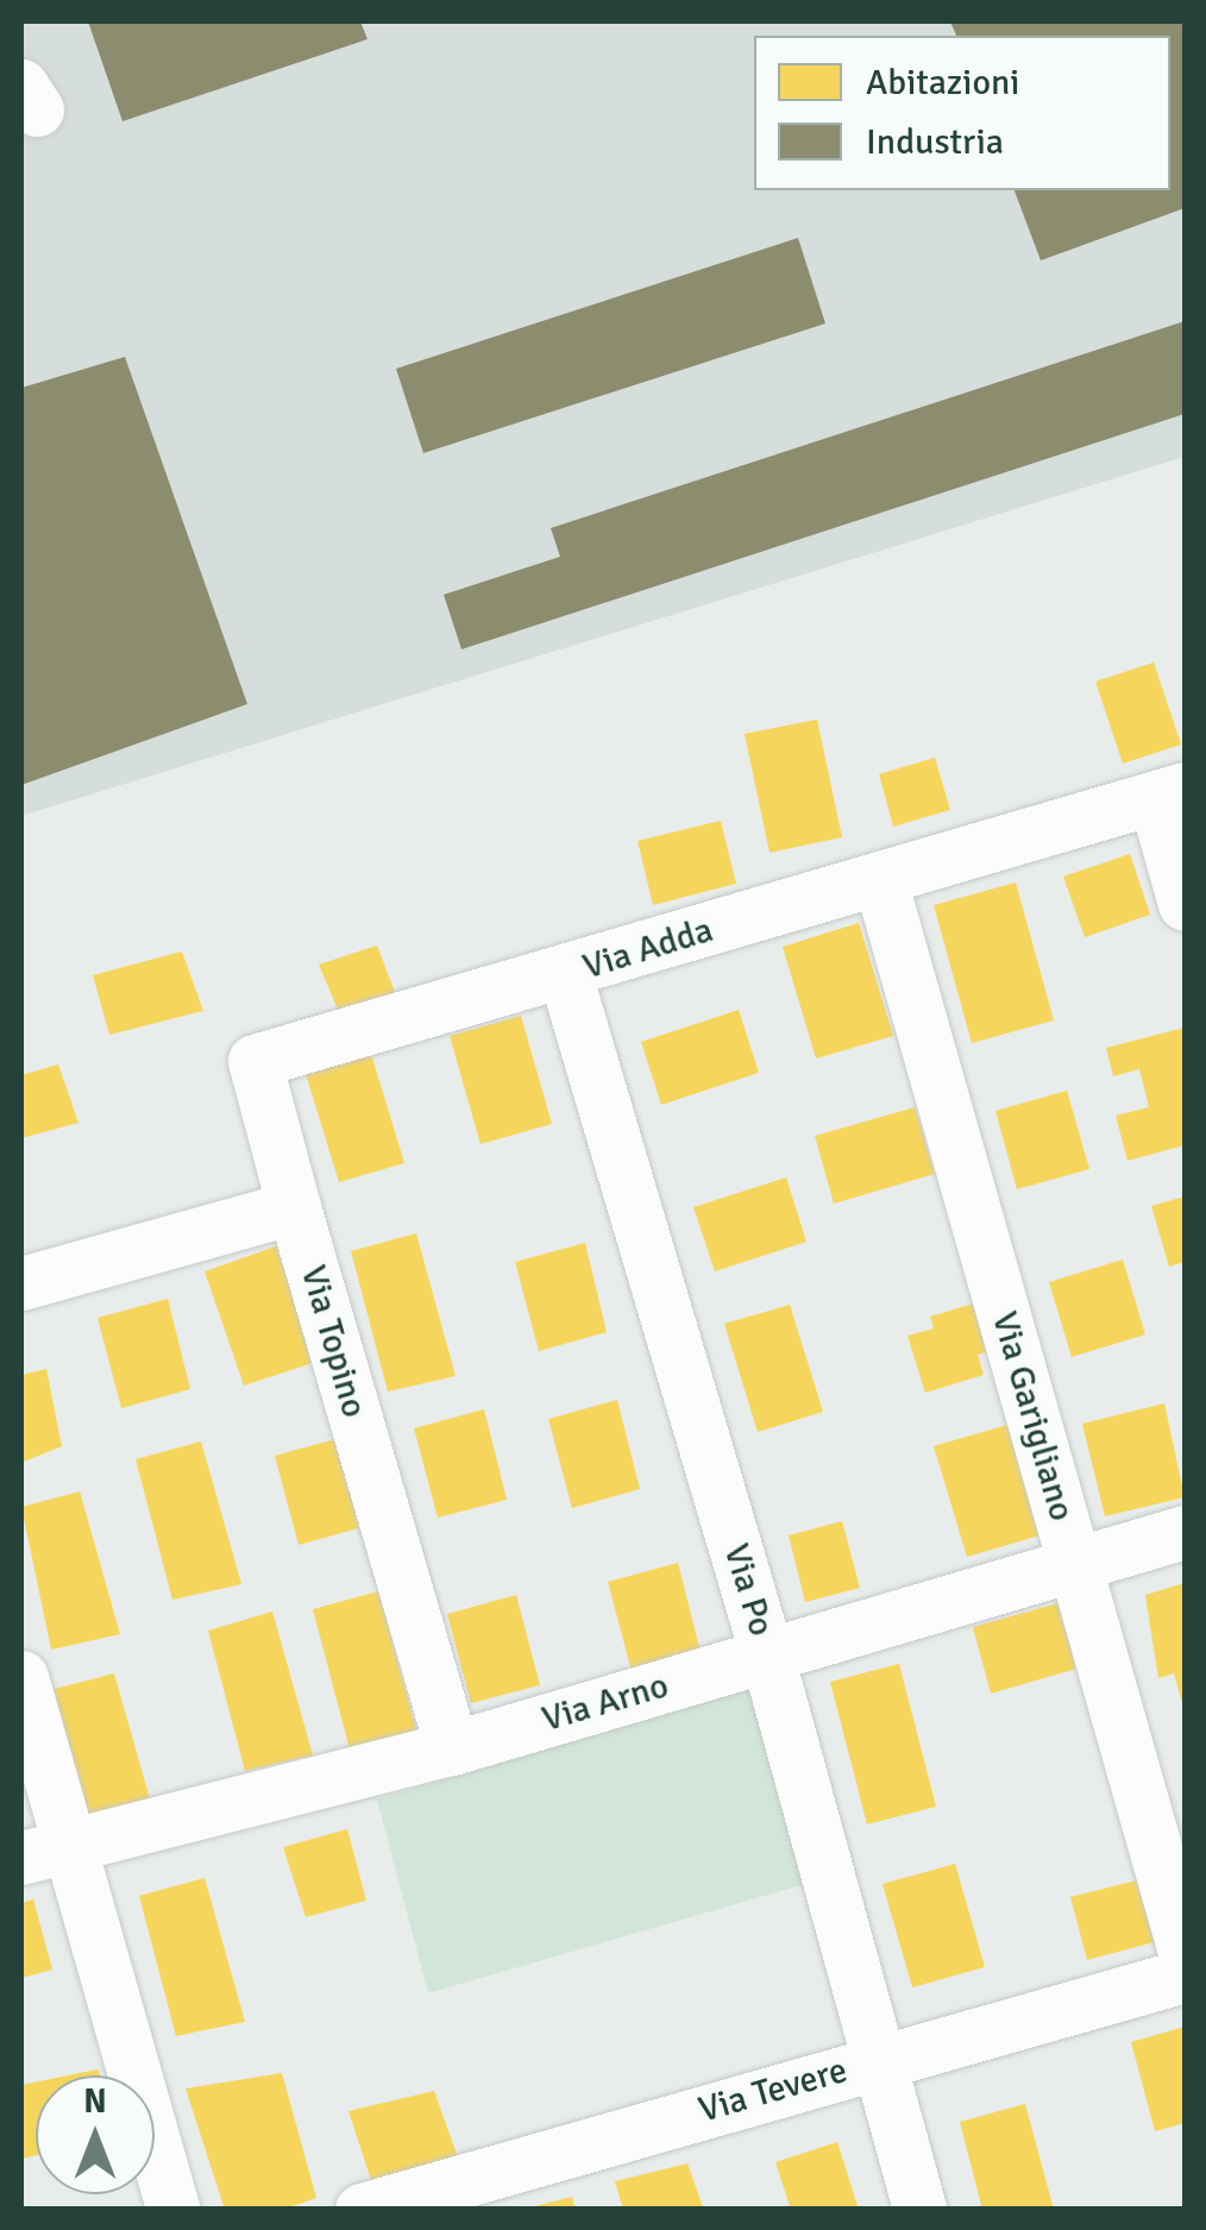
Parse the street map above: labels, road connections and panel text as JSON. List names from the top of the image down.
{
  "streets": {
    "street": [
      "Via Adda",
      "Via Topino",
      "Via Garigliano",
      "Via Po",
      "Via Arno",
      "Via Tevere"
    ]
  },
  "crossings": [
    ["Via Adda", "Via Topino"],
    ["Via Adda", "Via Garigliano"],
    ["Via Adda", "Via Po"],
    ["Via Topino", "Via Arno"],
    ["Via Garigliano", "Via Arno"],
    ["Via Po", "Via Arno"],
    ["Via Po", "Via Tevere"]
  ],
  "legend": ["Abitazioni", "Industria"],
  "north": "top"
}
